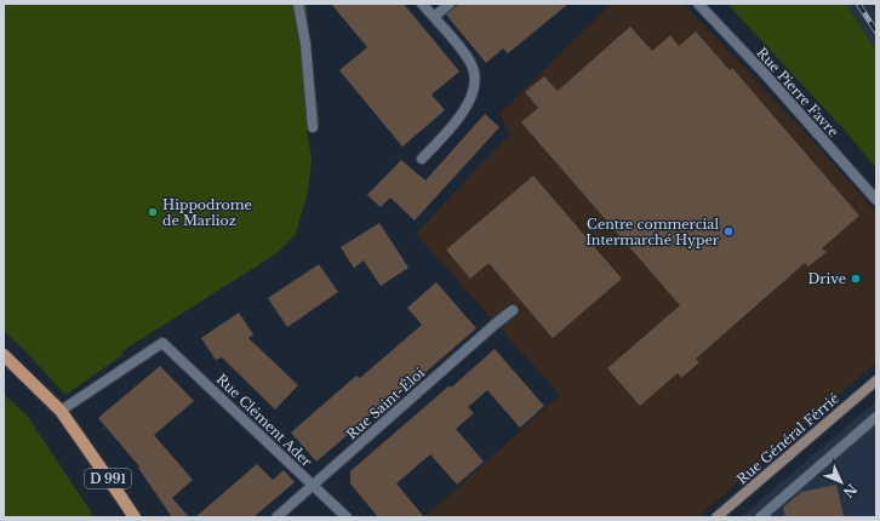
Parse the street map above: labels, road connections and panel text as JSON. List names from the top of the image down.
{
  "streets": {
    "main road": ["Rue Général Férrié", "D 991"],
    "street": ["Rue Pierre Favre", "Rue Saint-Éloi", "Rue Clément Ader"]
  },
  "crossings": [
    ["Rue Saint-Éloi", "Rue Clément Ader"]
  ],
  "places": ["Hippodrome de Marlioz", "Centre commercial Intermarché Hyper", "Drive"],
  "north": "bottom right"
}
